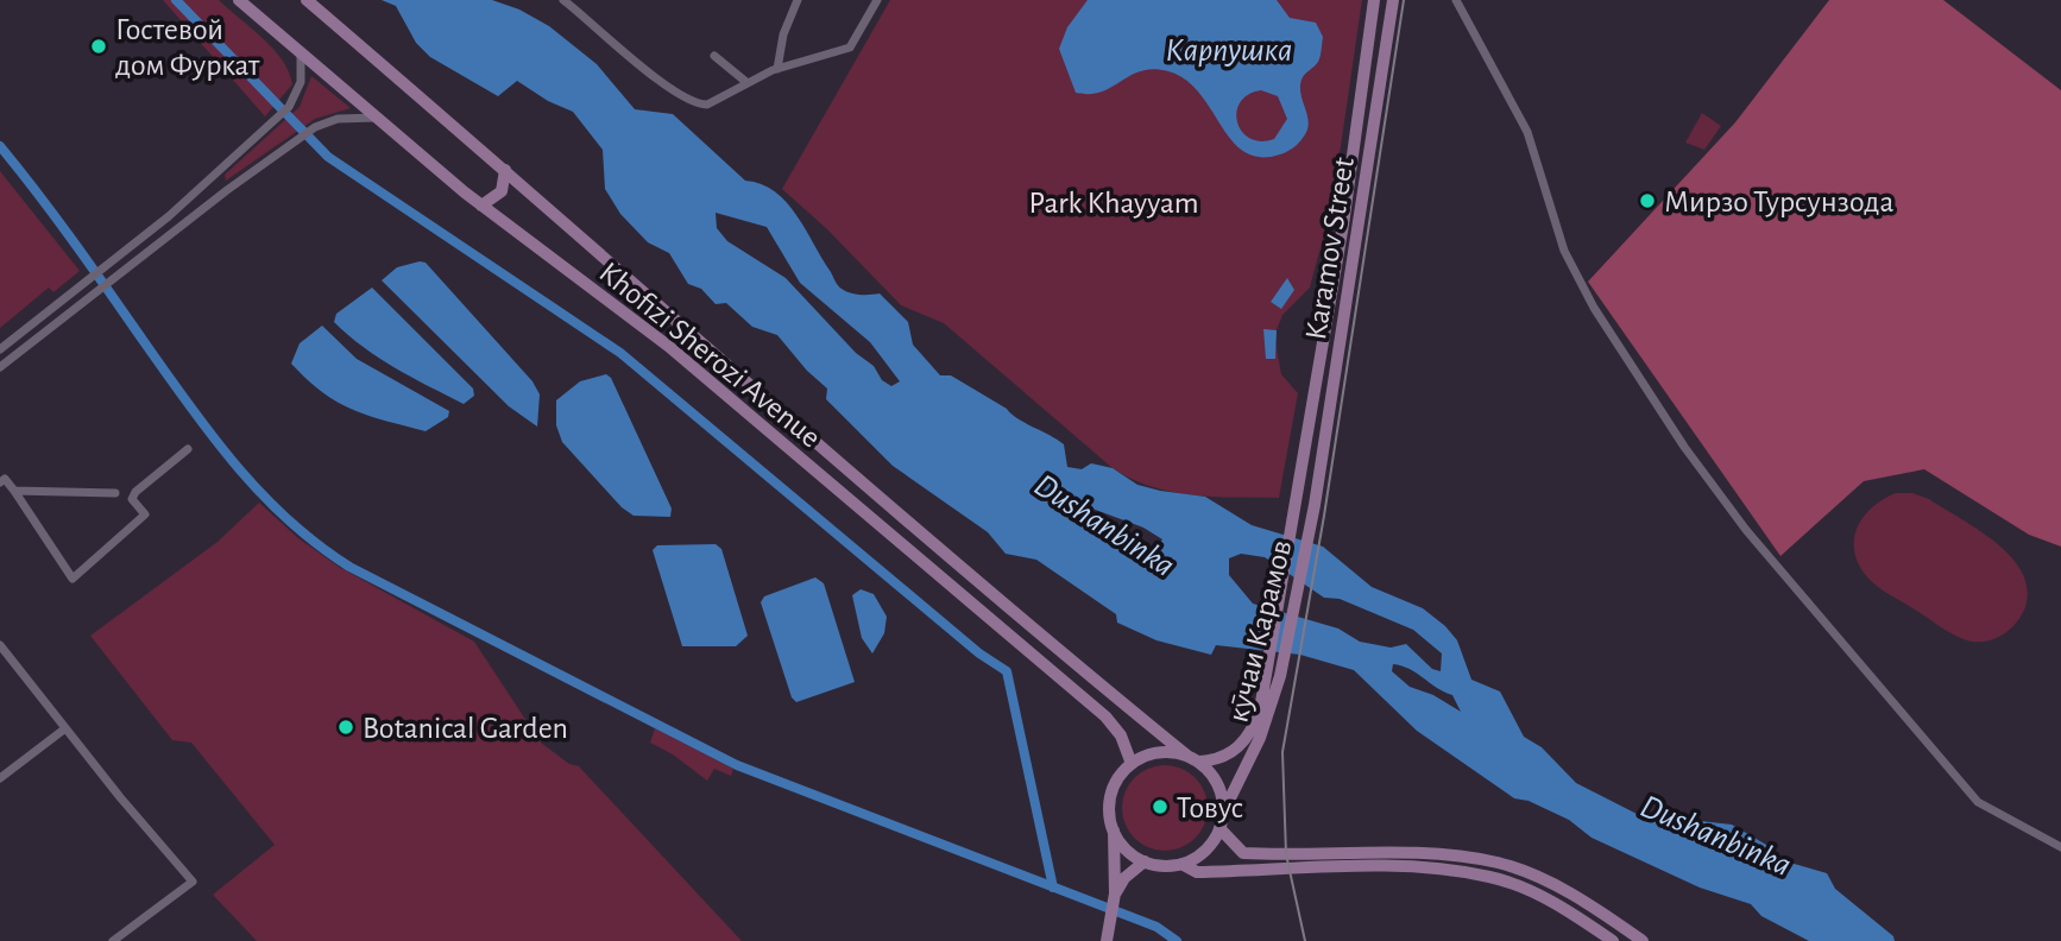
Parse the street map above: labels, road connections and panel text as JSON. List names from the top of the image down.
{
  "streets": {
    "main road": ["Karamov Street", "Khofizi Sherozi Avenue", "кӯчаи Карамов"]
  },
  "crossings": [
    ["Karamov Street", "кӯчаи Карамов"],
    ["Khofizi Sherozi Avenue", "кӯчаи Карамов"]
  ],
  "water": ["Карпушка", "Dushanbinka"],
  "parks": ["Park Khayyam"],
  "places": [
    "Гостевой дом Фуркат",
    "Мирзо Турсунзода",
    "Botanical Garden",
    "Товус"
  ]
}
